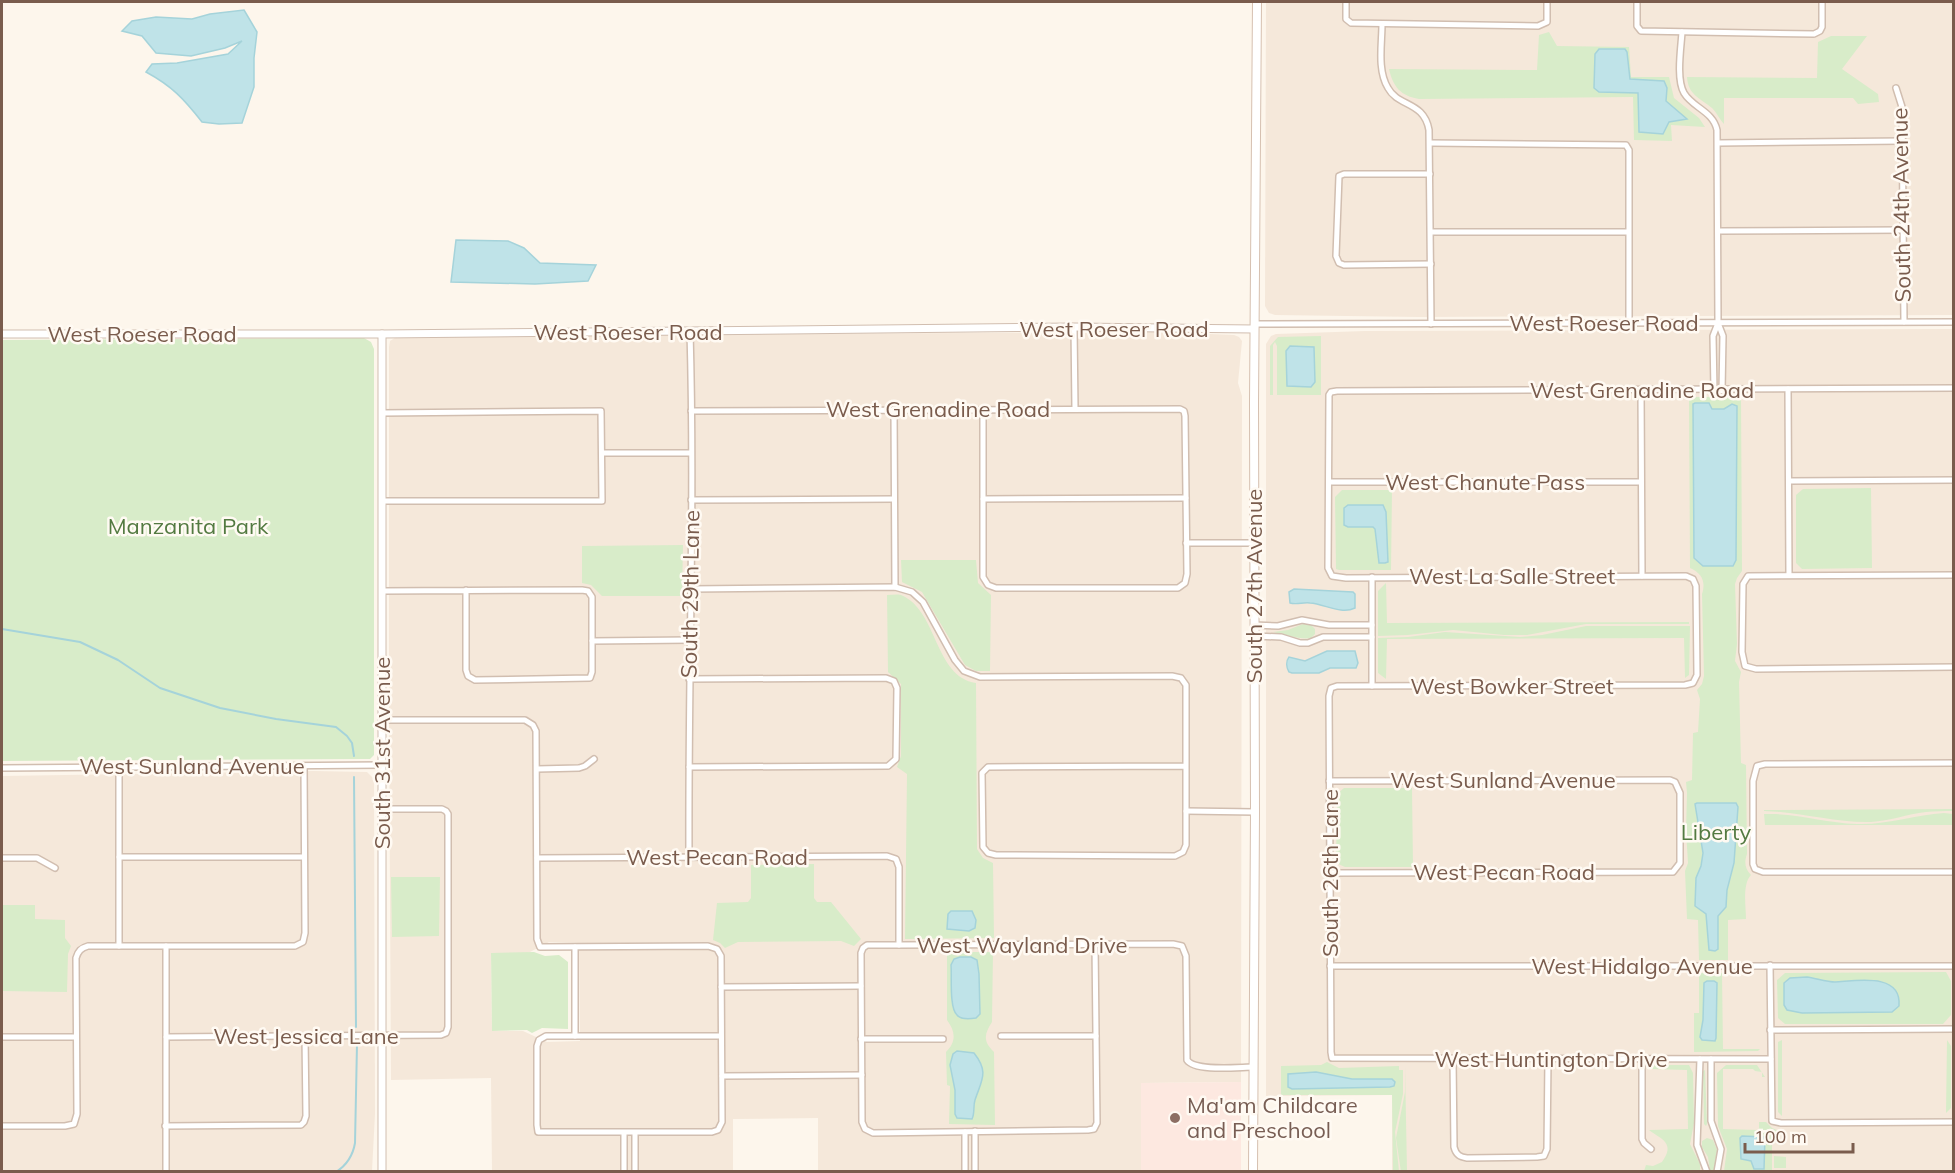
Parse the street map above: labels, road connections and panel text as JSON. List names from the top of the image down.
{
  "streets": {
    "main road": ["South 27th Avenue"],
    "street": [
      "South 24th Avenue",
      "West Roeser Road",
      "West Grenadine Road",
      "West Chanute Pass",
      "West La Salle Street",
      "South 29th Lane",
      "West Bowker Street",
      "South 31st Avenue",
      "West Sunland Avenue",
      "West Pecan Road",
      "South 26th Lane",
      "West Wayland Drive",
      "West Hidalgo Avenue",
      "West Jessica Lane",
      "West Huntington Drive"
    ]
  },
  "crossings": [
    ["South 24th Avenue", "West Roeser Road"],
    ["West Roeser Road", "South 27th Avenue"],
    ["West Roeser Road", "South 29th Lane"],
    ["West Roeser Road", "South 31st Avenue"],
    ["West Grenadine Road", "West Chanute Pass"],
    ["West Grenadine Road", "West La Salle Street"],
    ["West Grenadine Road", "South 29th Lane"],
    ["West Chanute Pass", "West La Salle Street"],
    ["West La Salle Street", "West Bowker Street"],
    ["South 27th Avenue", "West Wayland Drive"],
    ["South 29th Lane", "West Pecan Road"],
    ["West Bowker Street", "South 26th Lane"],
    ["South 31st Avenue", "West Sunland Avenue"],
    ["South 31st Avenue", "West Jessica Lane"],
    ["West Sunland Avenue", "West Pecan Road"],
    ["West Sunland Avenue", "South 26th Lane"],
    ["West Pecan Road", "South 26th Lane"],
    ["West Pecan Road", "West Wayland Drive"],
    ["South 26th Lane", "West Hidalgo Avenue"],
    ["South 26th Lane", "West Huntington Drive"]
  ],
  "parks": ["Manzanita Park", "Liberty"],
  "places": ["Ma'am Childcare and Preschool"],
  "scale_bar": "100 m"
}
